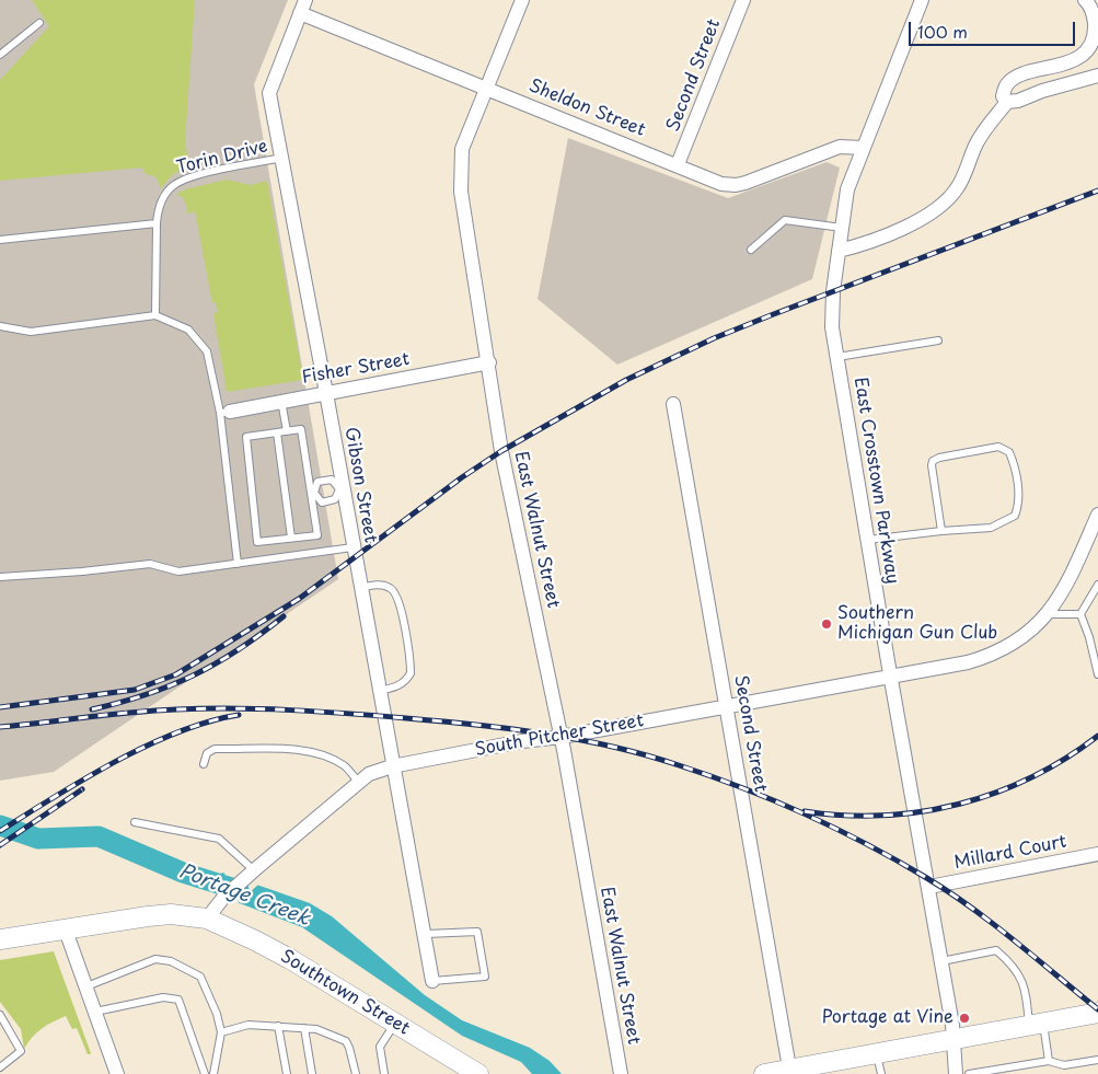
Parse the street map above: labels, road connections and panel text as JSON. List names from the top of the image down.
{
  "streets": {
    "main road": ["Southtown Street"],
    "street": [
      "Second Street",
      "Sheldon Street",
      "Fisher Street",
      "East Crosstown Parkway",
      "Gibson Street",
      "East Walnut Street",
      "South Pitcher Street",
      "Millard Court"
    ],
    "lane": ["Torin Drive"]
  },
  "crossings": [
    ["Second Street", "Sheldon Street"],
    ["Second Street", "South Pitcher Street"],
    ["Sheldon Street", "East Crosstown Parkway"],
    ["Sheldon Street", "Gibson Street"],
    ["Sheldon Street", "East Walnut Street"],
    ["Torin Drive", "Gibson Street"],
    ["Fisher Street", "Gibson Street"],
    ["Fisher Street", "East Walnut Street"],
    ["East Crosstown Parkway", "South Pitcher Street"],
    ["East Crosstown Parkway", "Millard Court"],
    ["Gibson Street", "South Pitcher Street"],
    ["East Walnut Street", "South Pitcher Street"],
    ["South Pitcher Street", "Southtown Street"]
  ],
  "water": ["Portage Creek"],
  "places": ["Southern Michigan Gun Club", "Portage at Vine"],
  "scale_bar": "100 m"
}
